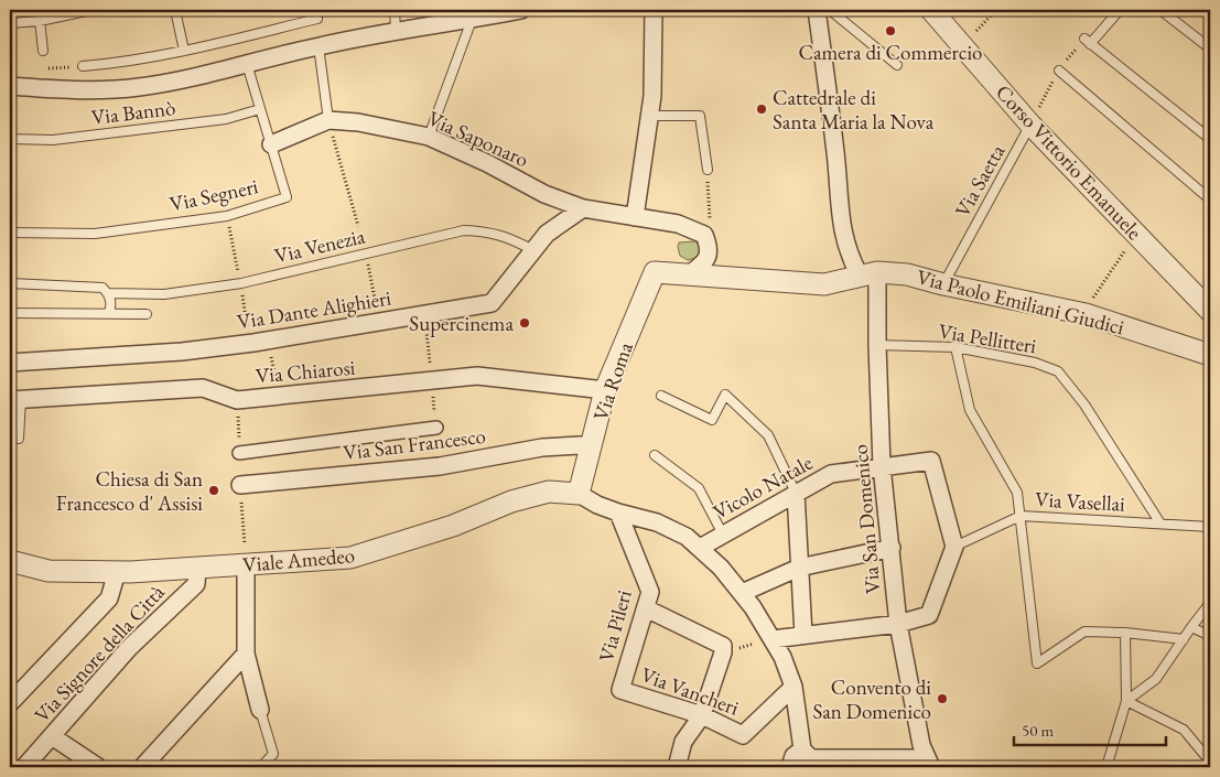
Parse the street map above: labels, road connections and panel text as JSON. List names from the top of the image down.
{
  "streets": {
    "street": [
      "Via Saponaro",
      "Corso Vittorio Emanuele",
      "Via Paolo Emiliani Giudici",
      "Via Dante Alighieri",
      "Via Chiarosi",
      "Via Roma",
      "Via San Francesco",
      "Vicolo Natale",
      "Via San Domenico",
      "Viale Amedeo",
      "Via Pileri",
      "Via Signore della Città",
      "Via Vancheri"
    ],
    "lane": [
      "Via Bannò",
      "Via Saetta",
      "Via Segneri",
      "Via Venezia",
      "Via Pellitteri",
      "Via Vasellai"
    ]
  },
  "crossings": [
    ["Via Bannò", "Via Segneri"],
    ["Via Saponaro", "Via Segneri"],
    ["Via Saponaro", "Via Paolo Emiliani Giudici"],
    ["Via Saponaro", "Via Dante Alighieri"],
    ["Corso Vittorio Emanuele", "Via Saetta"],
    ["Via Saetta", "Via Paolo Emiliani Giudici"],
    ["Via Venezia", "Via Dante Alighieri"],
    ["Via Paolo Emiliani Giudici", "Via Roma"],
    ["Via Paolo Emiliani Giudici", "Via San Domenico"],
    ["Via Pellitteri", "Via Vasellai"],
    ["Via Pellitteri", "Via San Domenico"],
    ["Via Chiarosi", "Via Roma"],
    ["Via Roma", "Via San Francesco"],
    ["Via Roma", "Viale Amedeo"],
    ["Vicolo Natale", "Via Vasellai"],
    ["Vicolo Natale", "Via San Domenico"],
    ["Viale Amedeo", "Via Signore della Città"],
    ["Via Pileri", "Via Vancheri"]
  ],
  "places": [
    "Camera di Commercio",
    "Cattedrale di Santa Maria la Nova",
    "Supercinema",
    "Chiesa di San Francesco d' Assisi",
    "Convento di San Domenico"
  ],
  "scale_bar": "50 m"
}
